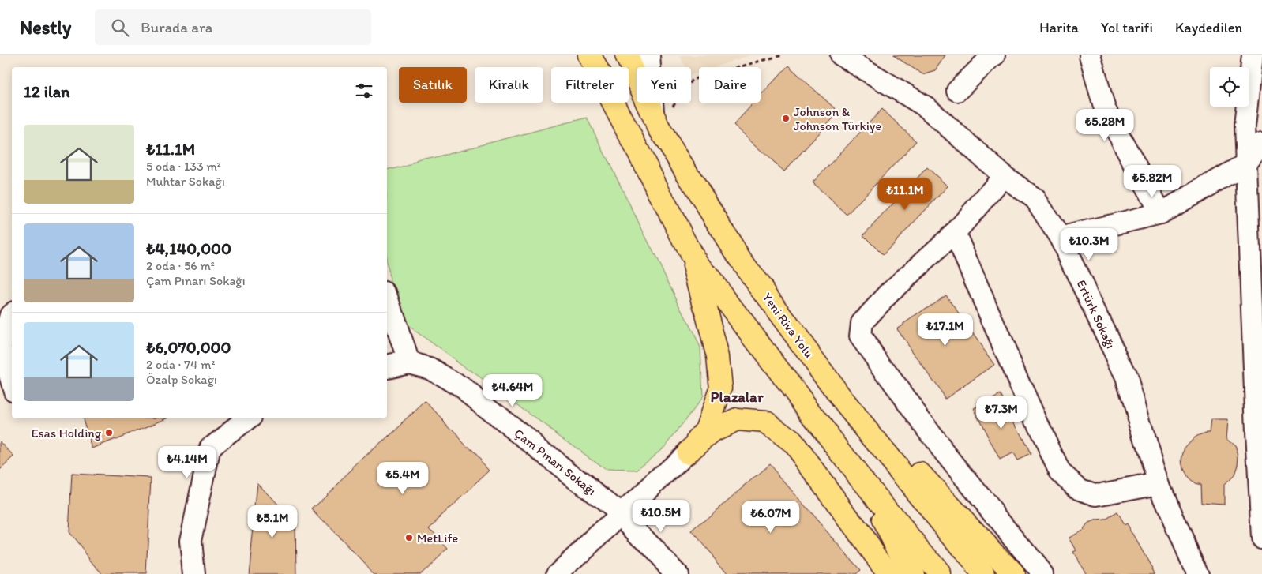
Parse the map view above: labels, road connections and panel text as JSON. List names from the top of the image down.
{
  "streets": {
    "highway": ["Yeni Riva Yolu"],
    "street": ["Ertürk Sokağı", "Çam Pınarı Sokağı"]
  },
  "districts": ["Plazalar"],
  "places": ["Johnson & Johnson Türkiye", "Esas Holding", "MetLife"],
  "page": {
    "header": "Nestly",
    "search": "Burada ara",
    "nav": ["Harita", "Yol tarifi", "Kaydedilen"],
    "chip": [
      "Satılık",
      "Kiralık",
      "Filtreler",
      "Yeni",
      "Daire"
    ],
    "heading": "12 ilan",
    "price": [
      "₺5.28M",
      "₺5.82M",
      "₺11.1M",
      "₺10.3M",
      "₺17.1M",
      "₺4.64M",
      "₺7.3M",
      "₺4.14M",
      "₺5.4M",
      "₺10.5M",
      "₺6.07M",
      "₺5.1M"
    ],
    "list": [
      {
        "name": "₺11.1M",
        "note": "5 oda · 133 m² · Muhtar Sokağı"
      },
      {
        "name": "₺4,140,000",
        "note": "2 oda · 56 m² · Çam Pınarı Sokağı"
      },
      {
        "name": "₺6,070,000",
        "note": "2 oda · 74 m² · Özalp Sokağı"
      }
    ]
  }
}
